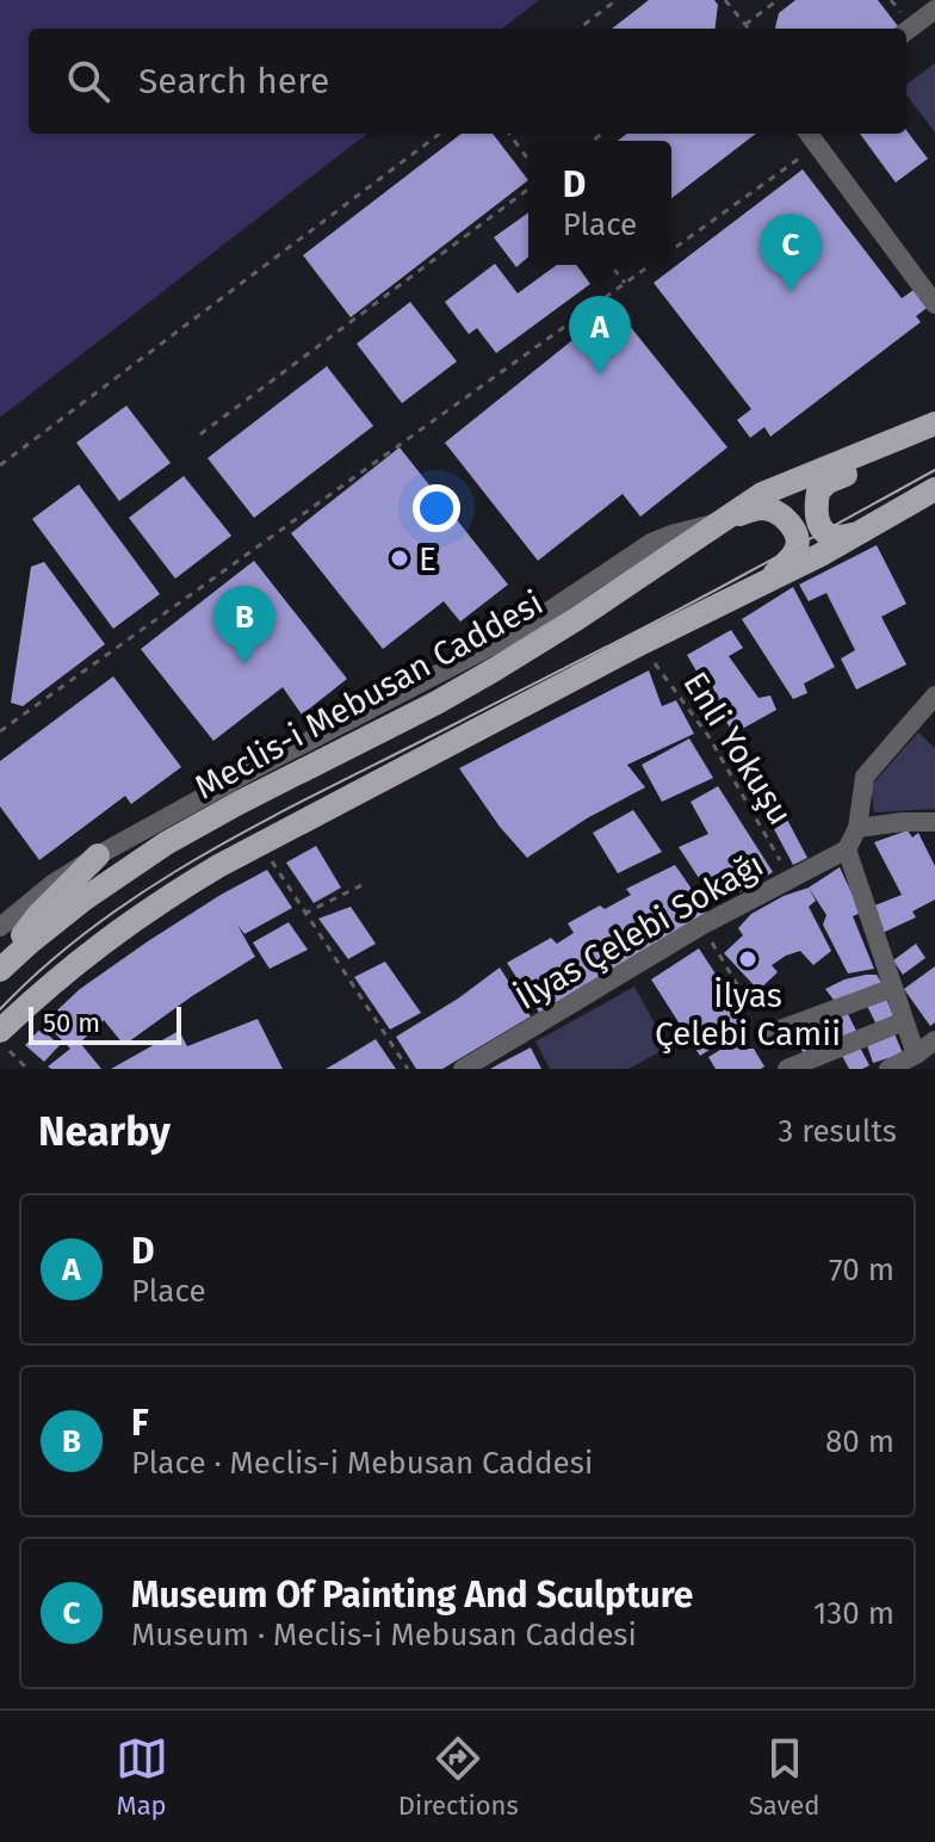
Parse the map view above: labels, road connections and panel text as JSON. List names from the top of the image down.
{
  "streets": {
    "main road": ["Meclis-i Mebusan Caddesi"],
    "street": ["İlyas Çelebi Sokağı"],
    "path": ["Enli Yokuşu"]
  },
  "crossings": [
    ["Enli Yokuşu", "İlyas Çelebi Sokağı"]
  ],
  "places": ["E", "İlyas Çelebi Camii"],
  "scale_bar": "50 m",
  "page": {
    "search": "Search here",
    "popup": ["D", "Place"],
    "pins": ["C", "A", "B"],
    "scale": "50 m",
    "heading": ["Nearby", "3 results"],
    "list": [
      {
        "mark": "A",
        "name": "D",
        "note": "Place",
        "value": "70 m"
      },
      {
        "mark": "B",
        "name": "F",
        "note": "Place · Meclis-i Mebusan Caddesi",
        "value": "80 m"
      },
      {
        "mark": "C",
        "name": "Museum Of Painting And Sculpture",
        "note": "Museum · Meclis-i Mebusan Caddesi",
        "value": "130 m"
      }
    ],
    "nav": ["Map", "Directions", "Saved"]
  }
}
